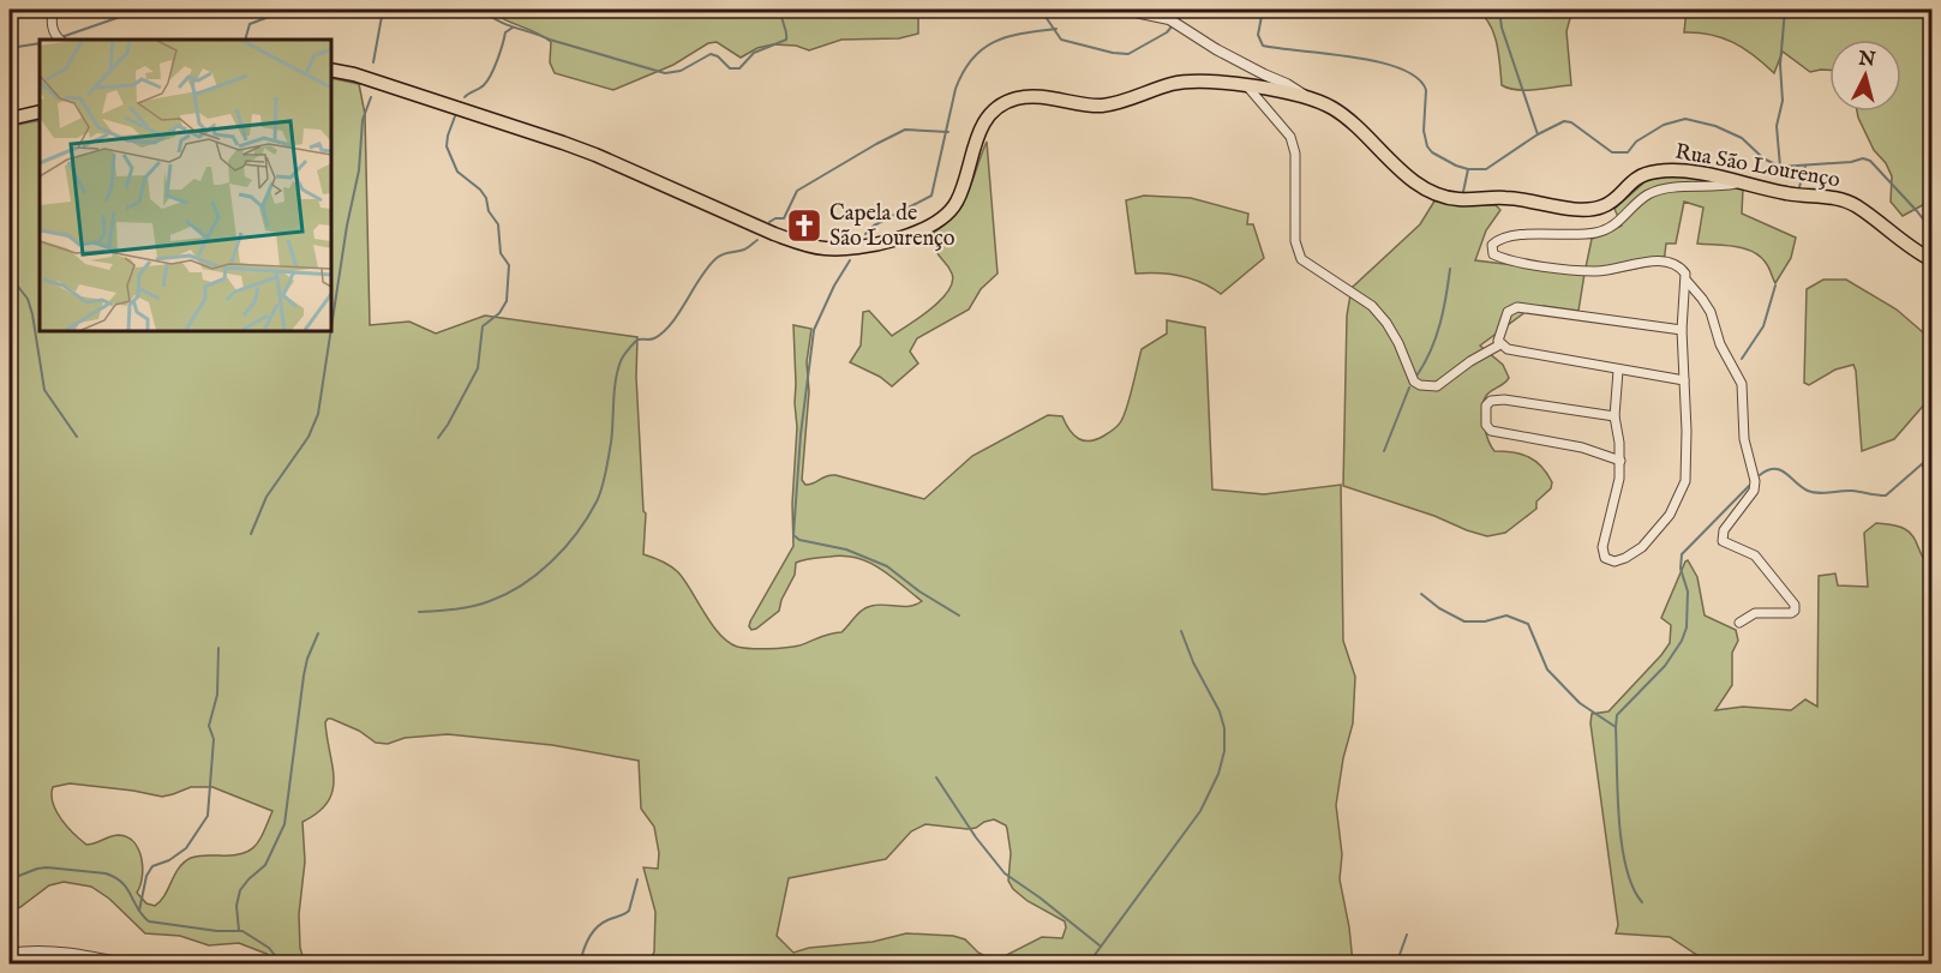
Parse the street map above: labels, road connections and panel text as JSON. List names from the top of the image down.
{
  "streets": {
    "main road": ["Rua São Lourenço"]
  },
  "places": {
    "church": ["Capela de São Lourenço"]
  },
  "north": "top"
}
